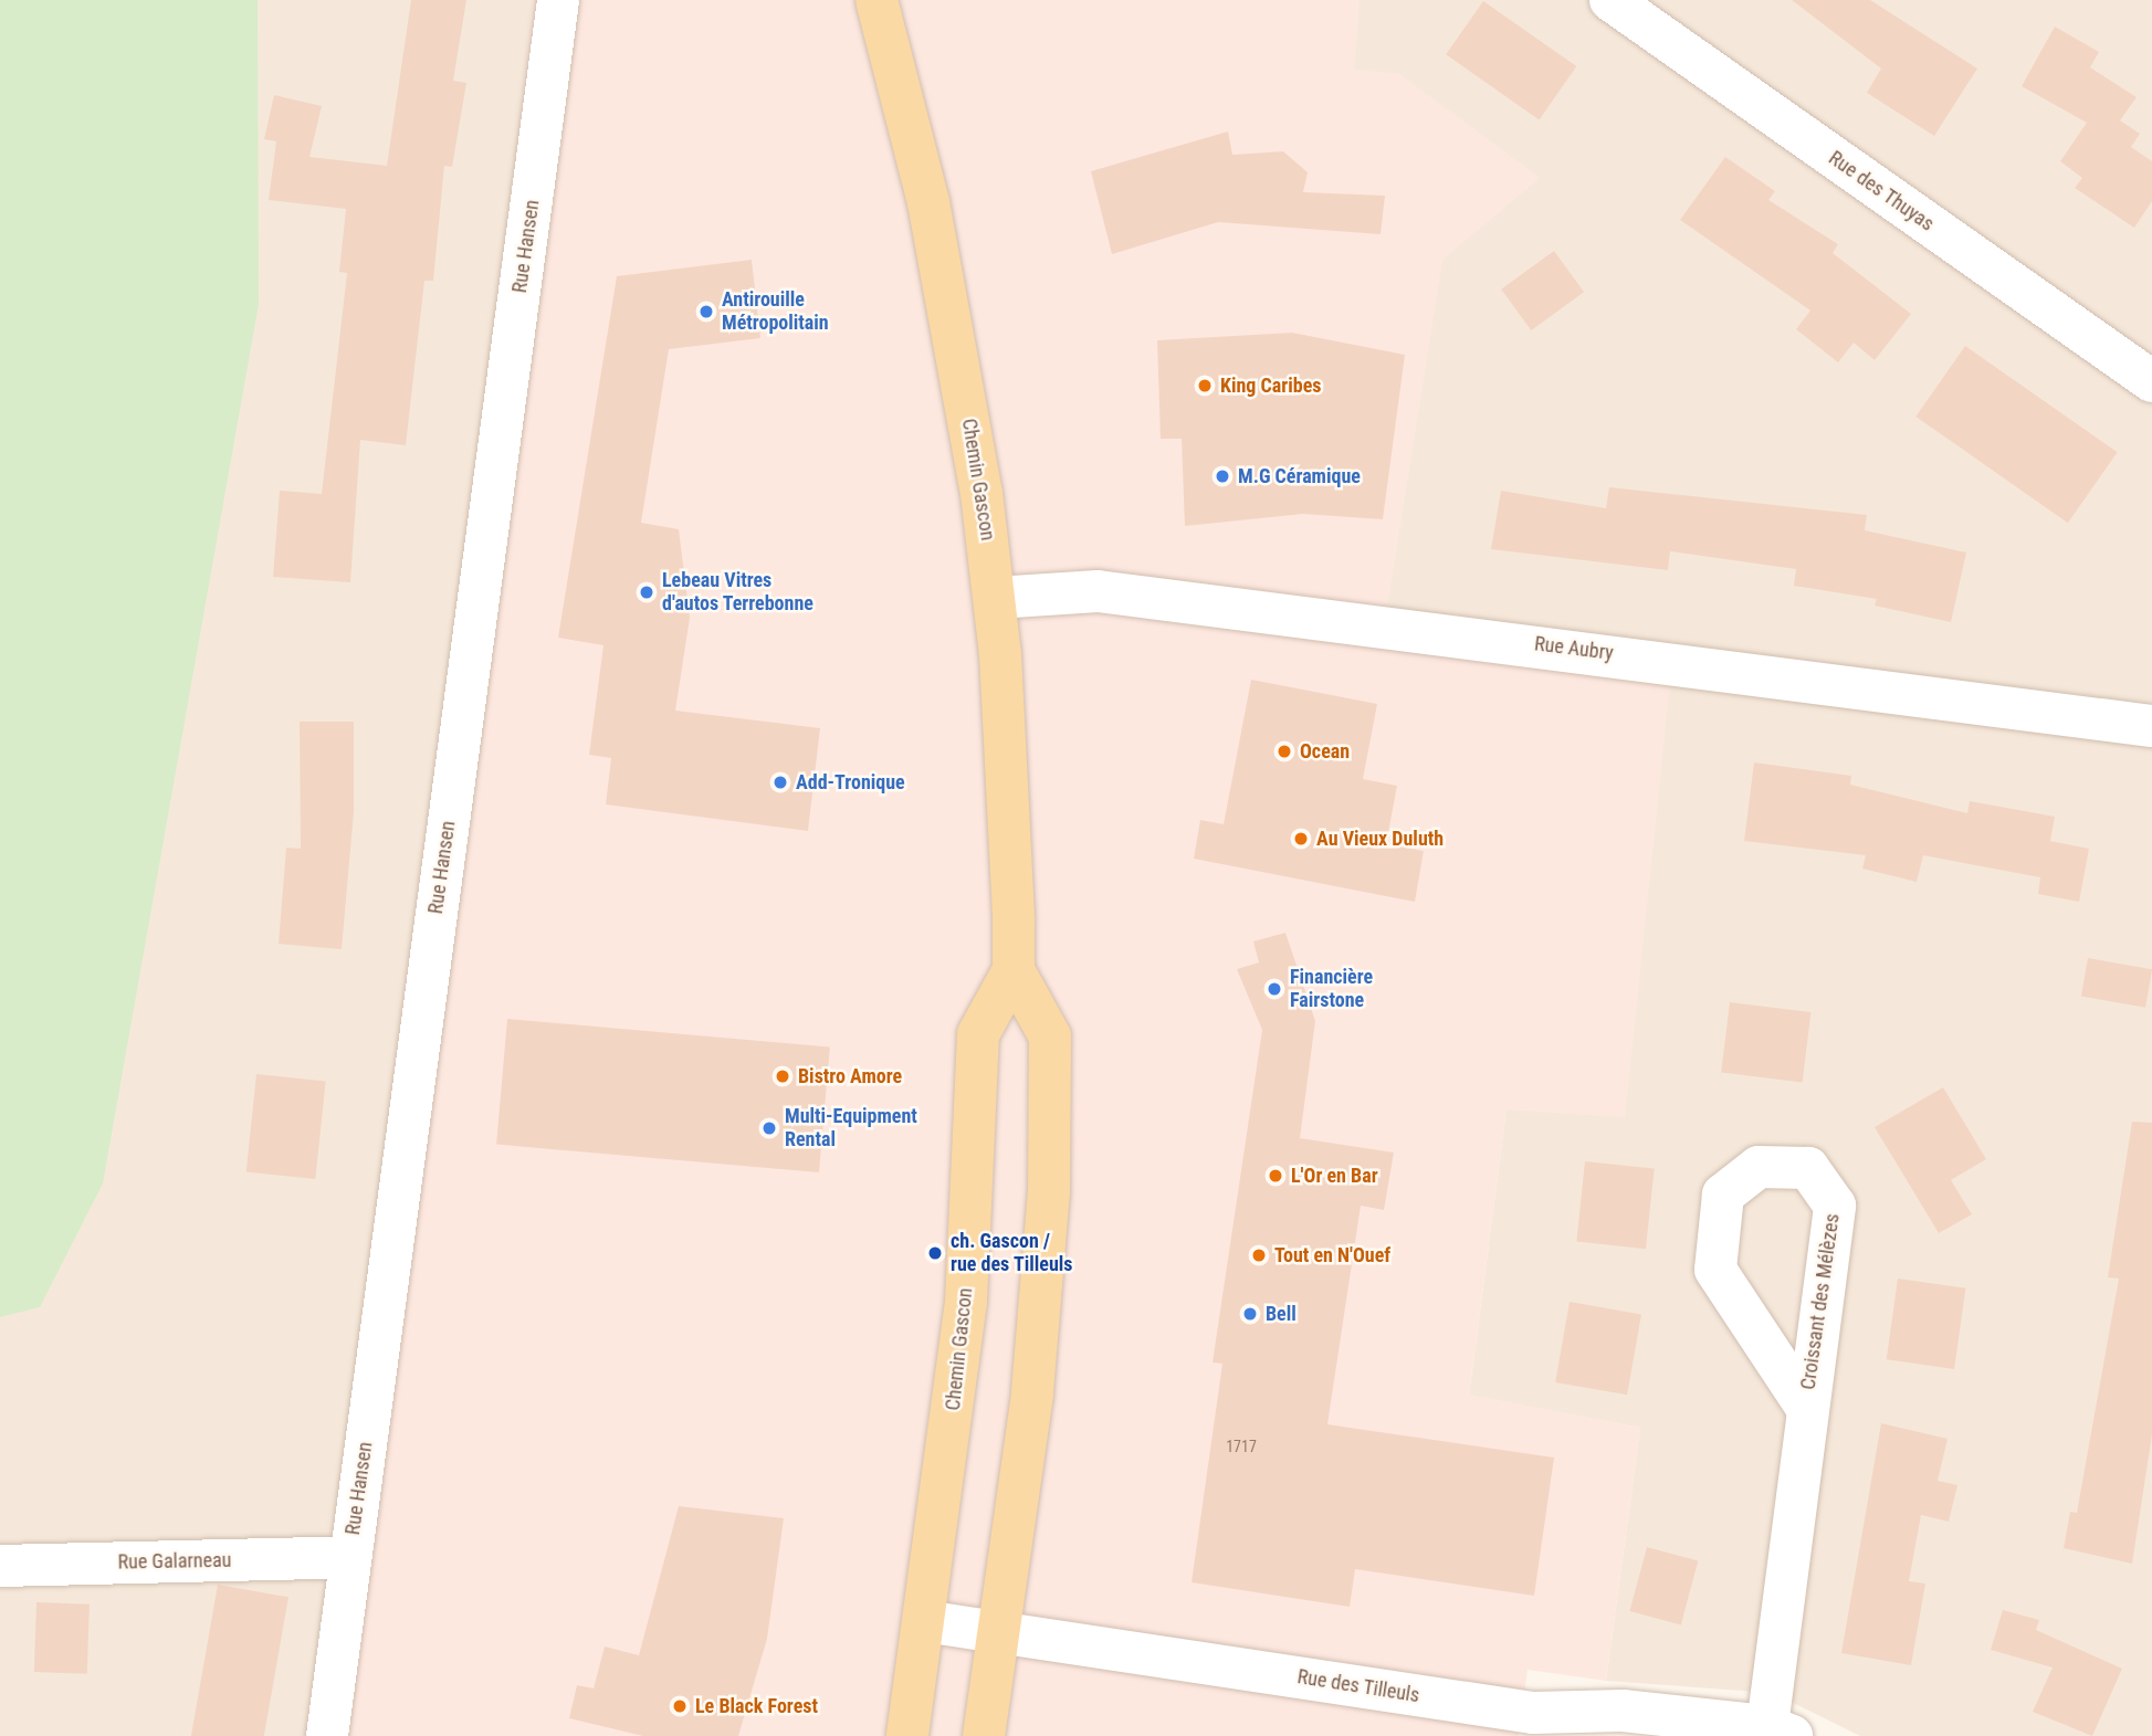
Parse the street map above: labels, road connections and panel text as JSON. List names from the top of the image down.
{
  "streets": {
    "main road": ["Chemin Gascon"],
    "street": [
      "Rue des Thuyas",
      "Rue Hansen",
      "Rue Aubry",
      "Croissant des Mélèzes",
      "Rue Galarneau",
      "Rue des Tilleuls"
    ]
  },
  "crossings": [
    ["Rue Hansen", "Rue Galarneau"],
    ["Chemin Gascon", "Rue Aubry"],
    ["Chemin Gascon", "Rue des Tilleuls"],
    ["Croissant des Mélèzes", "Rue des Tilleuls"]
  ],
  "places": [
    "Antirouille Métropolitain",
    "King Caribes",
    "M.G Céramique",
    "Lebeau Vitres d'autos Terrebonne",
    "Ocean",
    "Add-Tronique",
    "Au Vieux Duluth",
    "Financière Fairstone",
    "Bistro Amore",
    "Multi-Equipment Rental",
    "L'Or en Bar",
    "ch. Gascon / rue des Tilleuls",
    "Tout en N'Ouef",
    "Bell",
    "Le Black Forest"
  ],
  "house_numbers": ["1717"]
}
